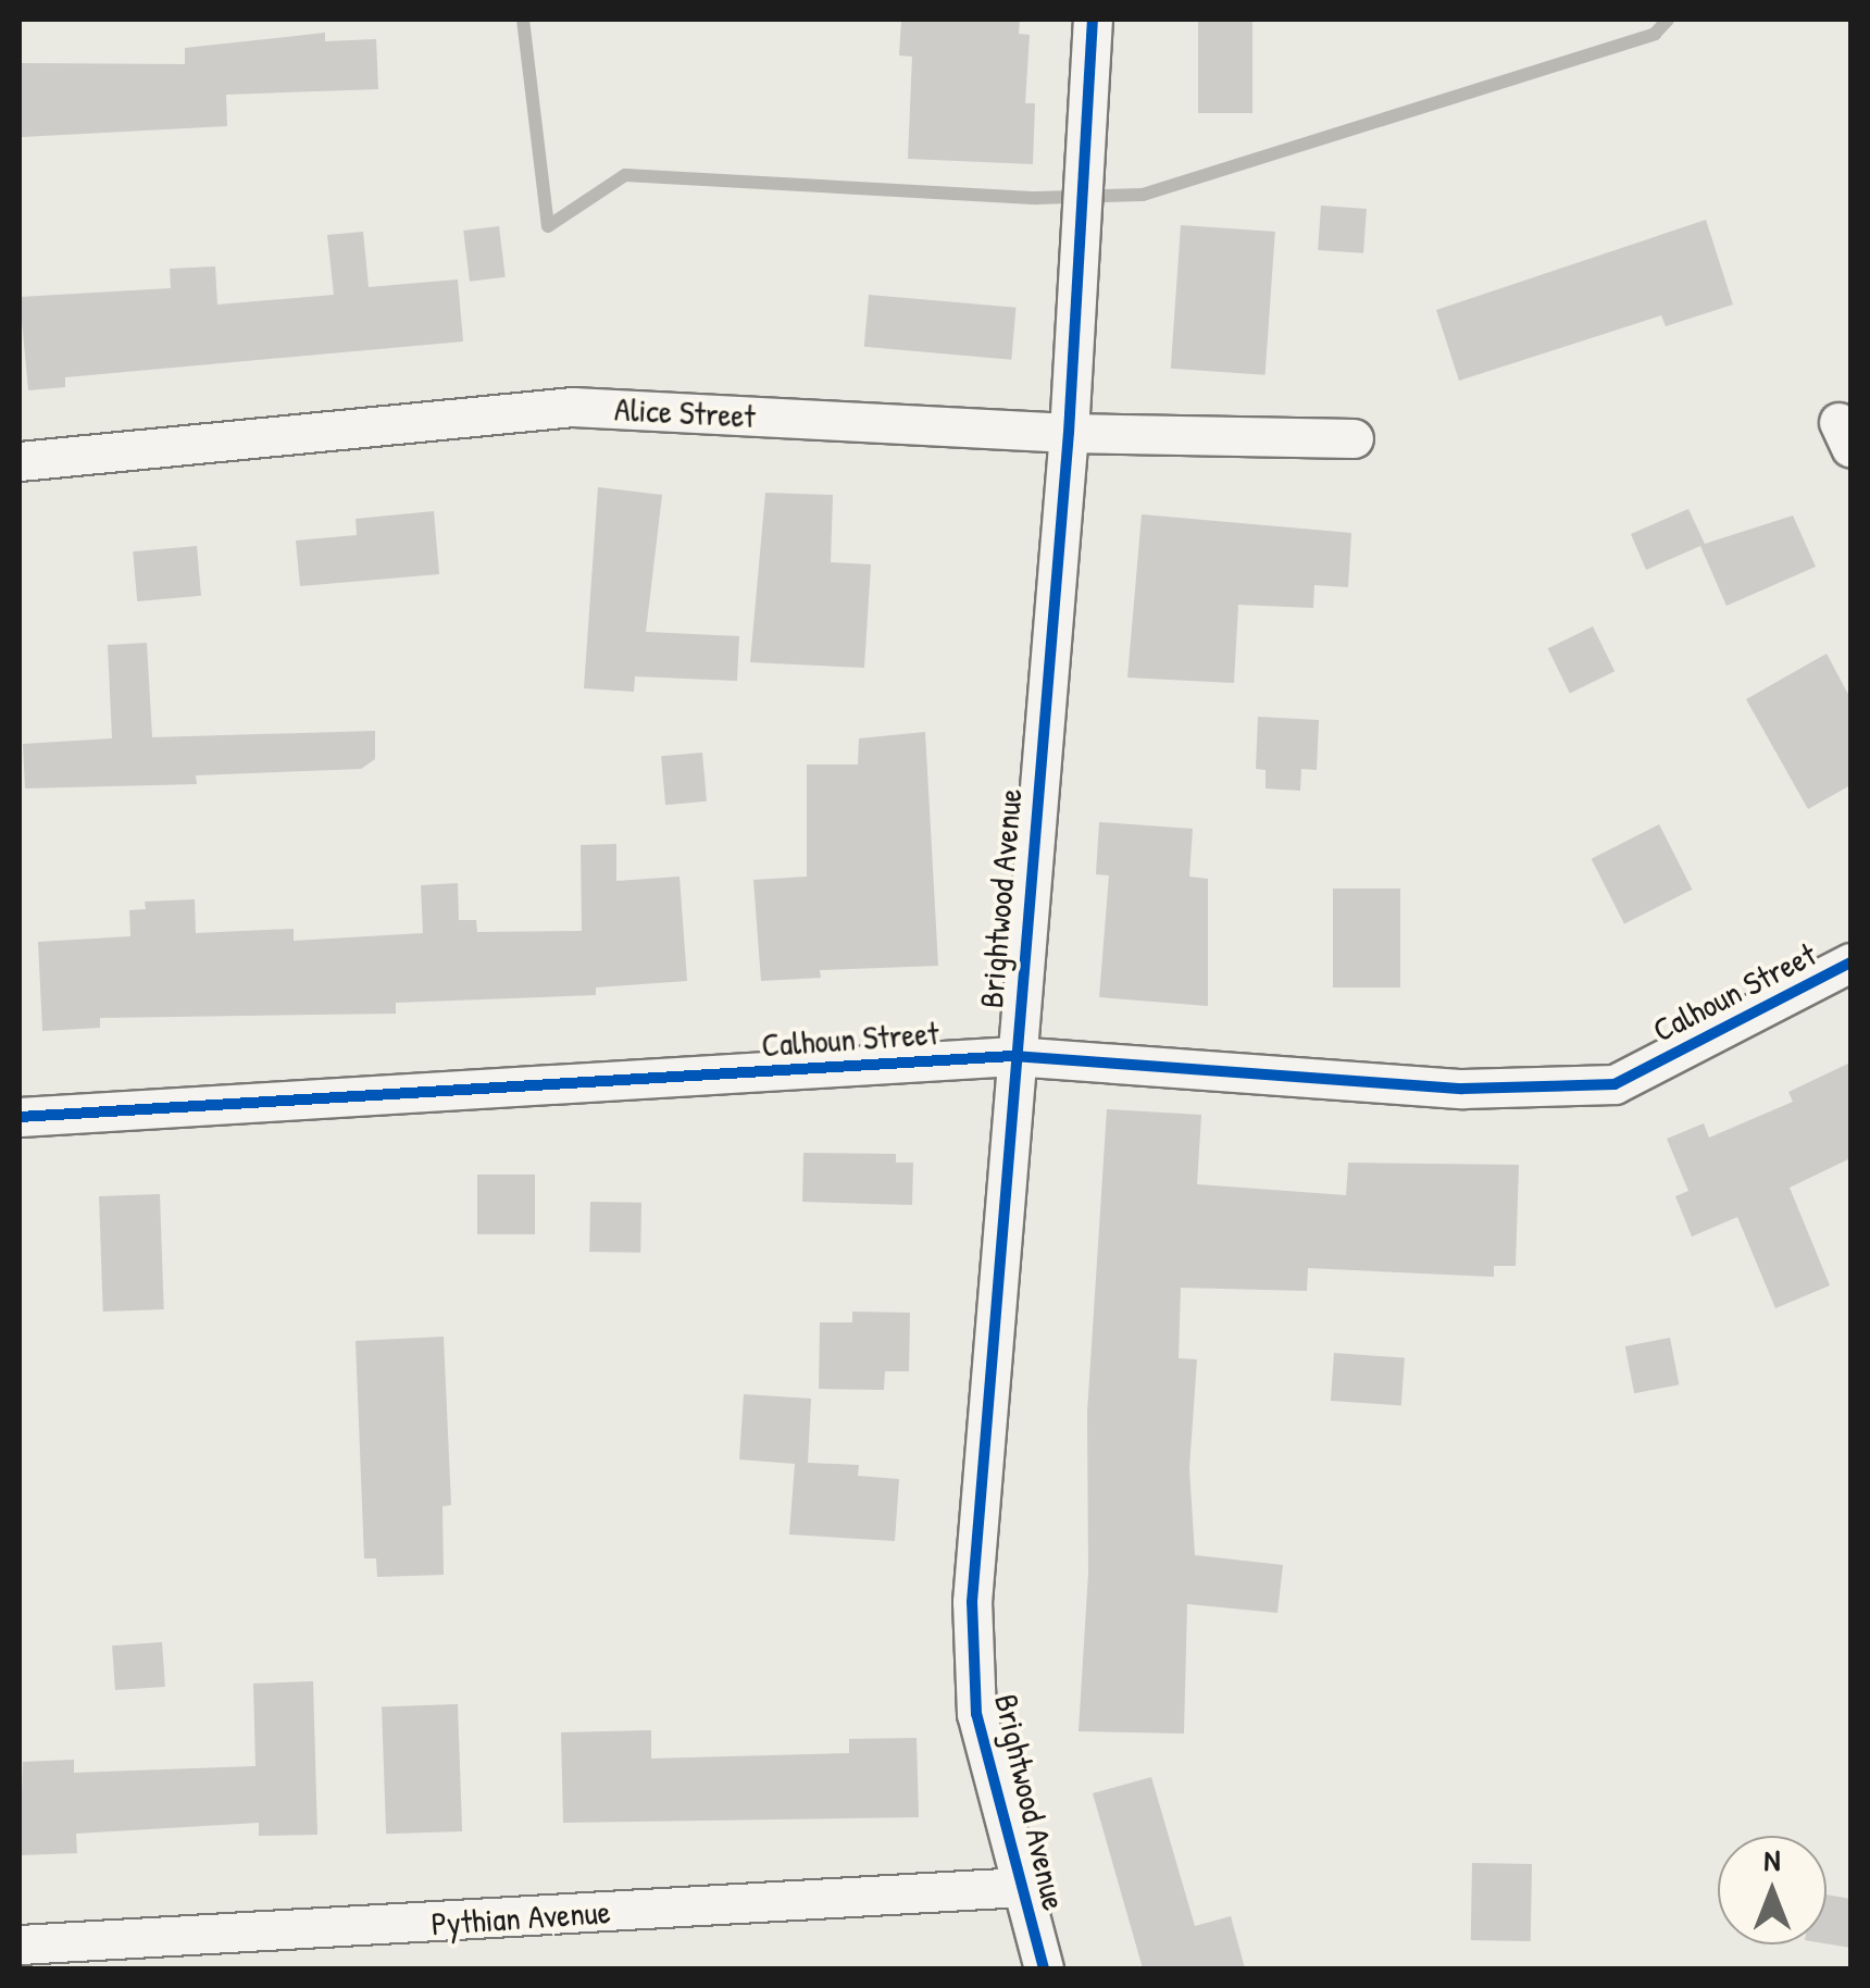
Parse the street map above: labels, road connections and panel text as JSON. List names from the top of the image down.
{
  "streets": {
    "street": [
      "Alice Street",
      "Brightwood Avenue",
      "Calhoun Street",
      "Pythian Avenue"
    ]
  },
  "crossings": [
    ["Alice Street", "Brightwood Avenue"],
    ["Brightwood Avenue", "Calhoun Street"],
    ["Brightwood Avenue", "Pythian Avenue"]
  ],
  "north": "top"
}
